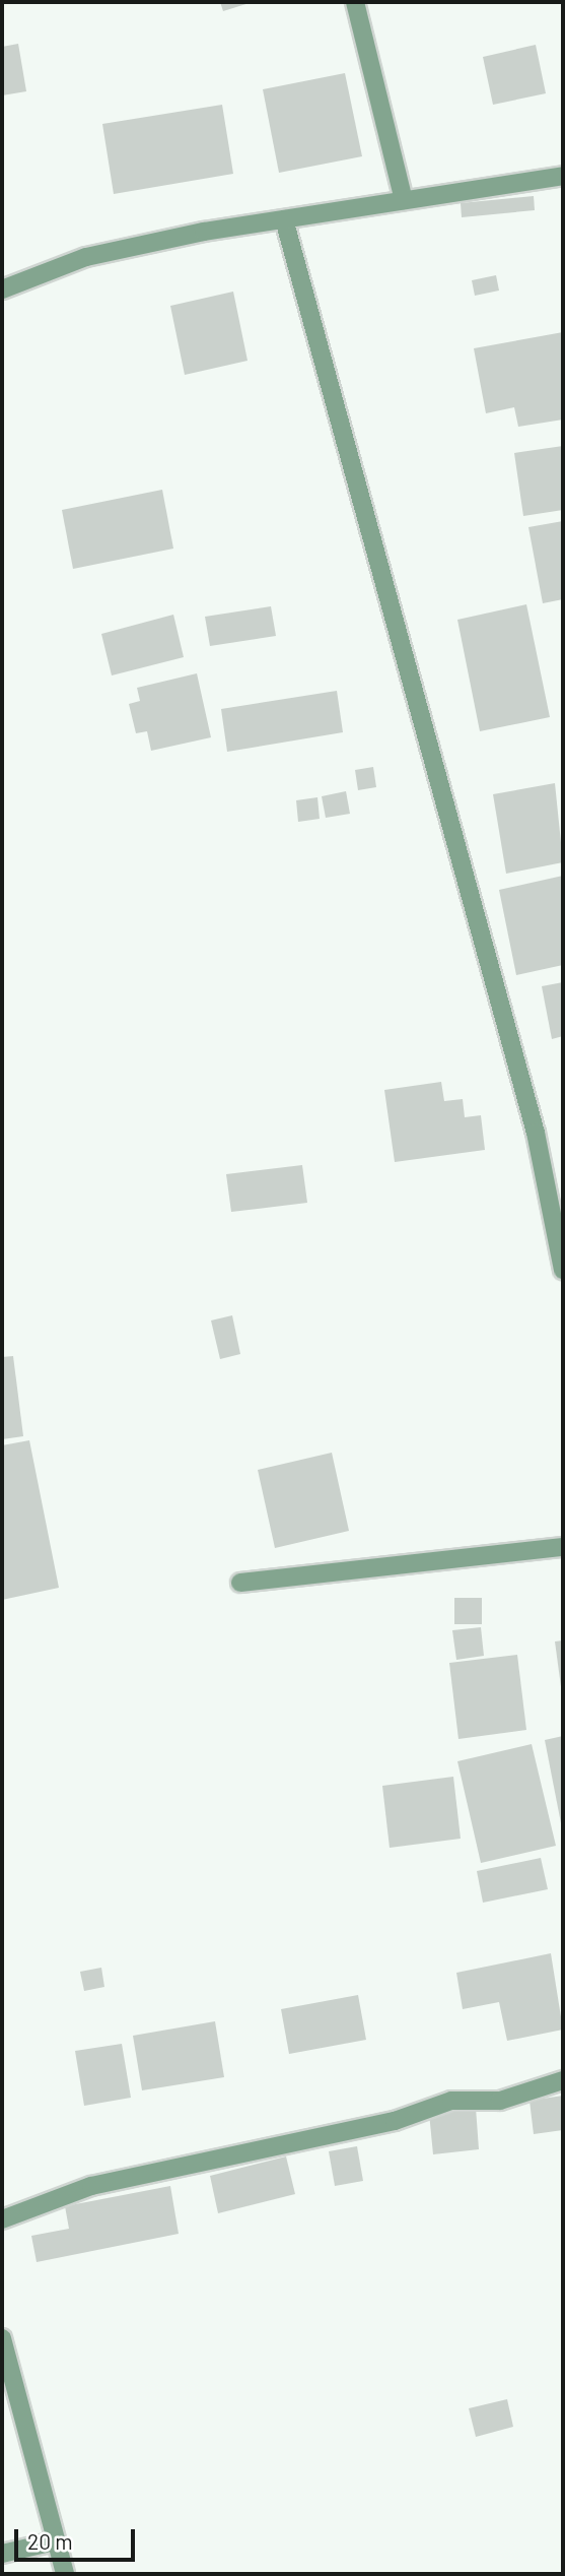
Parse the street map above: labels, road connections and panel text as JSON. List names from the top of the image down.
{
  "scale_bar": "20 m"
}
